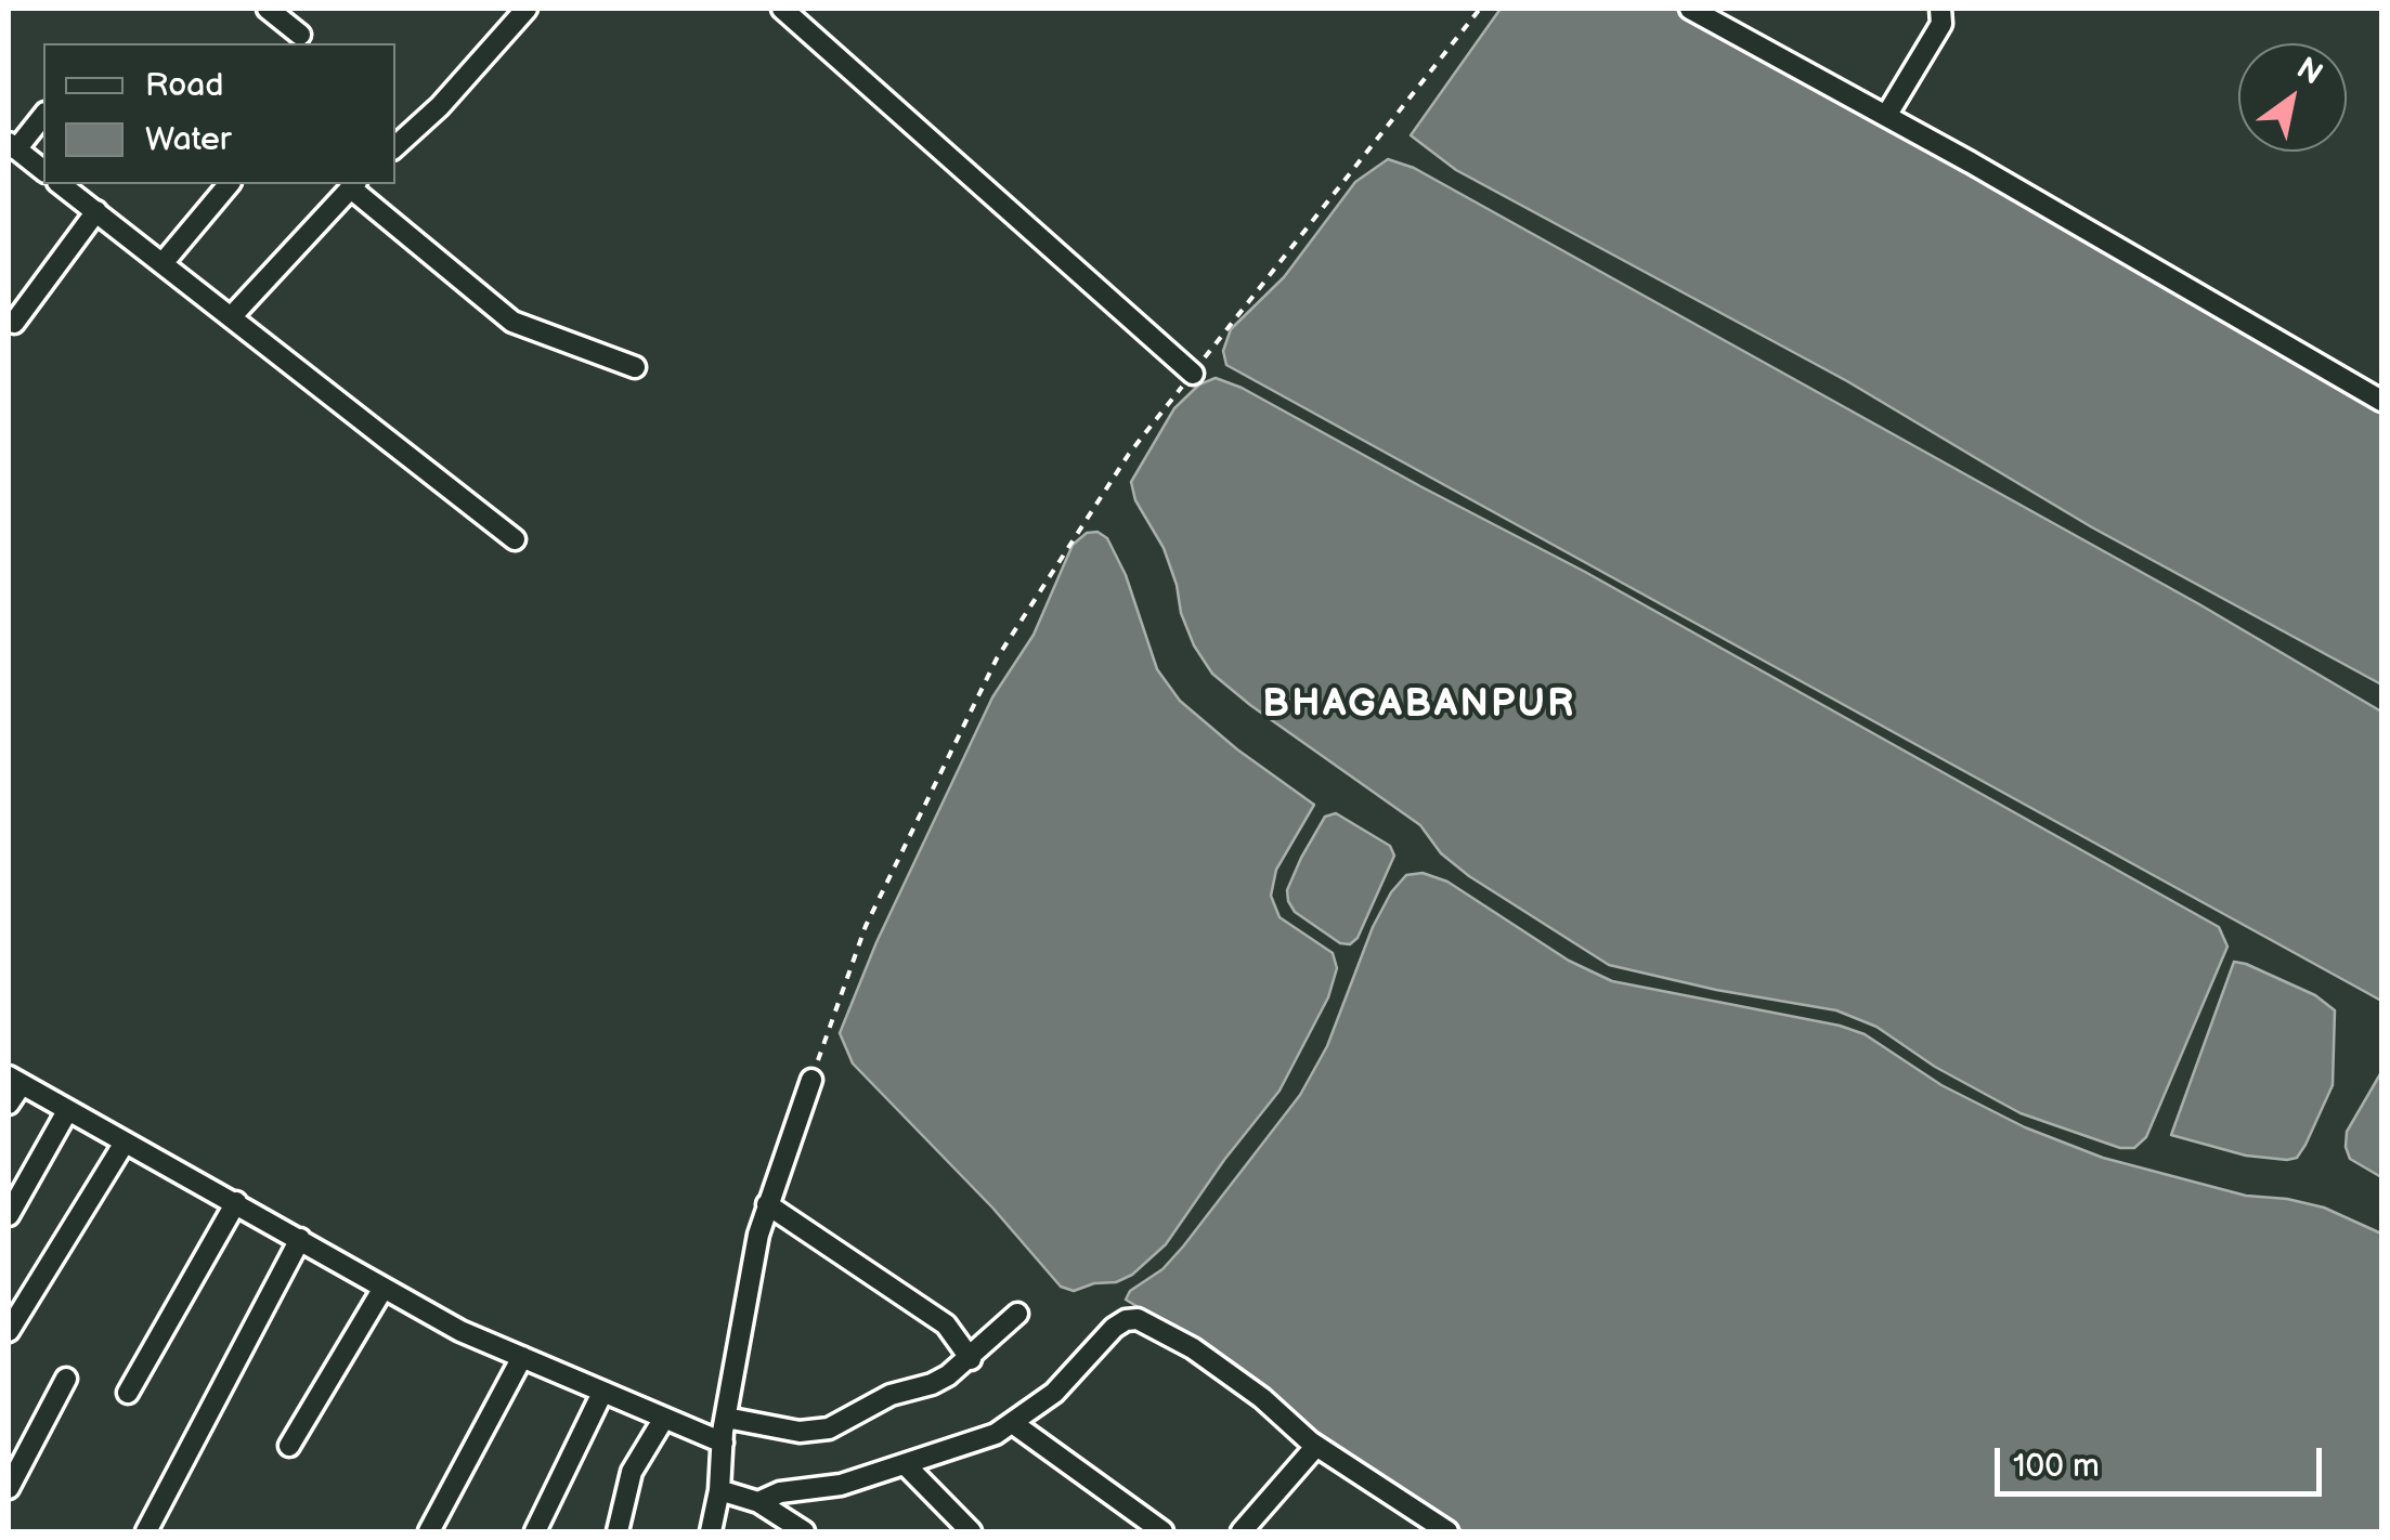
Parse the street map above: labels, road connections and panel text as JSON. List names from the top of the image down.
{
  "districts": ["BHAGABANPUR"],
  "legend": ["Road", "Water"],
  "scale_bar": "100 m",
  "north": "top right"
}
